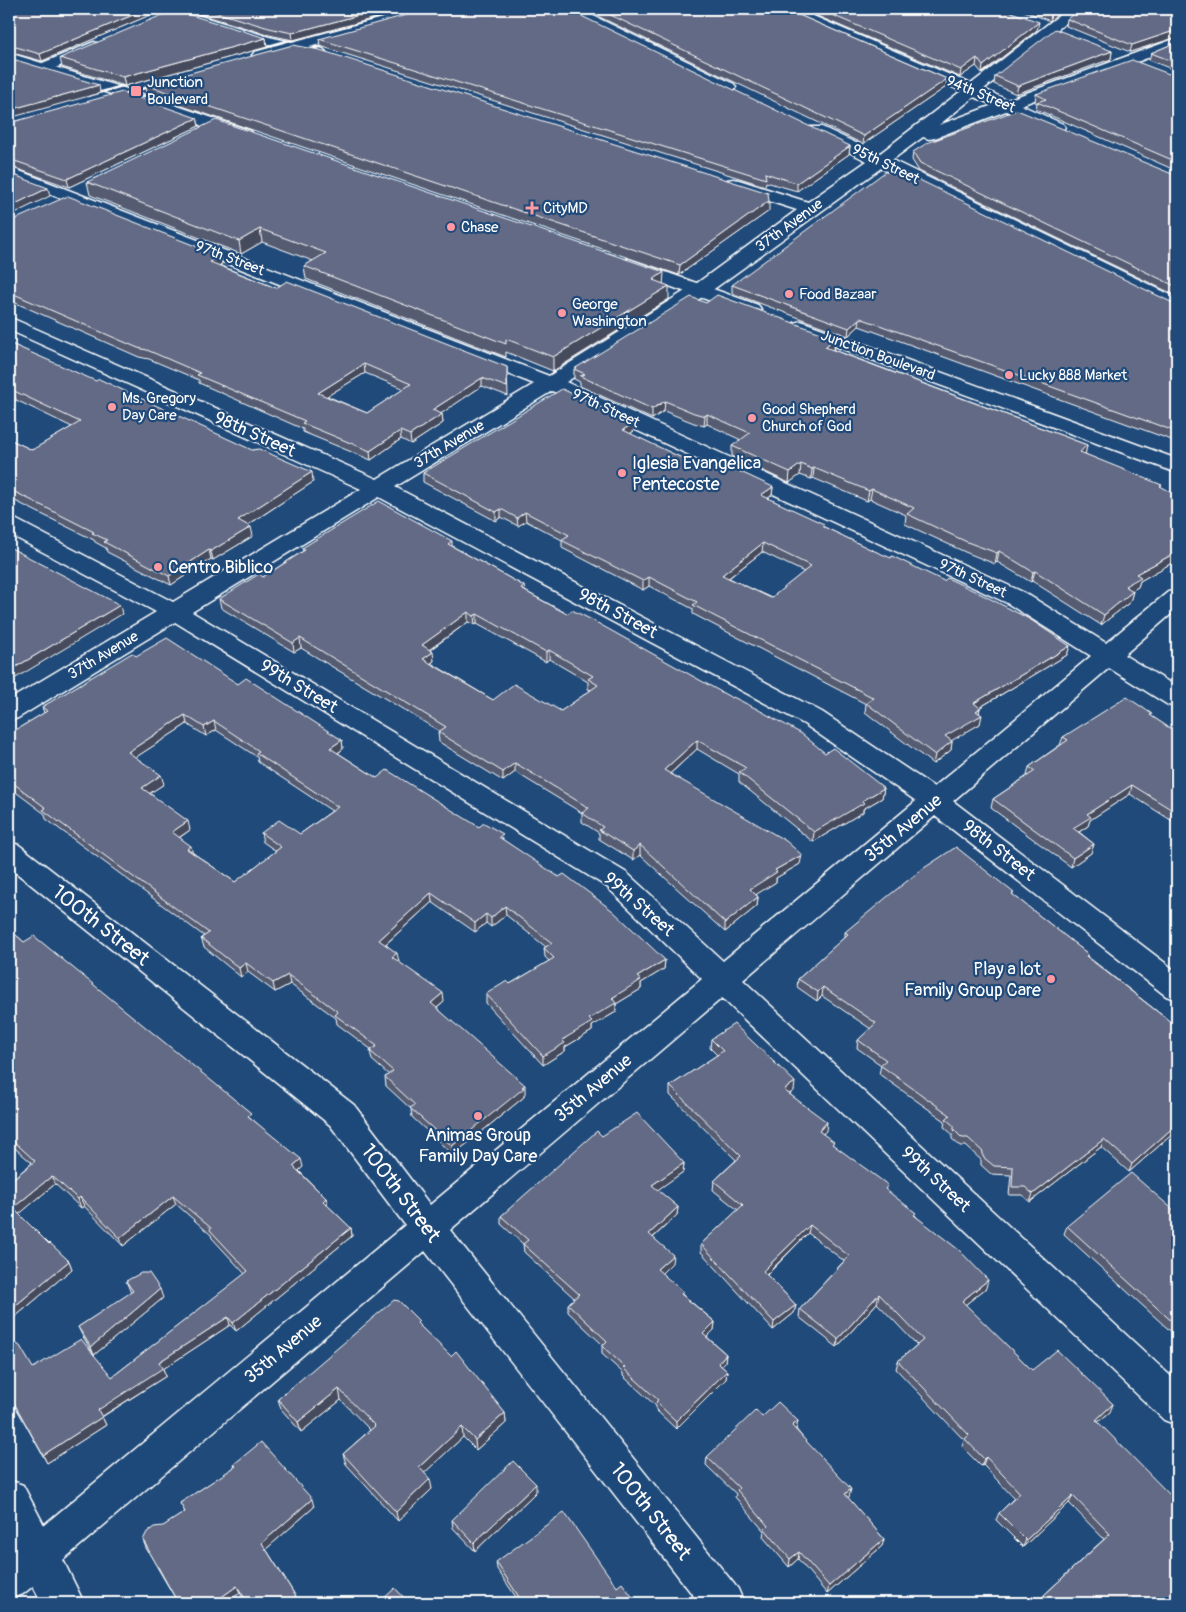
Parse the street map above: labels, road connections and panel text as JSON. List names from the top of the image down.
{
  "streets": {
    "street": [
      "94th Street",
      "95th Street",
      "37th Avenue",
      "97th Street",
      "Junction Boulevard",
      "98th Street",
      "99th Street",
      "35th Avenue",
      "100th Street"
    ]
  },
  "crossings": [
    ["95th Street", "37th Avenue"],
    ["37th Avenue", "97th Street"],
    ["37th Avenue", "Junction Boulevard"],
    ["37th Avenue", "98th Street"],
    ["37th Avenue", "99th Street"],
    ["97th Street", "35th Avenue"],
    ["98th Street", "35th Avenue"],
    ["99th Street", "35th Avenue"],
    ["35th Avenue", "100th Street"]
  ],
  "places": {
    "transit": ["Junction Boulevard"],
    "health": ["CityMD"],
    "other": [
      "Chase",
      "Food Bazaar",
      "George Washington",
      "Lucky 888 Market",
      "Ms. Gregory Day Care",
      "Good Shepherd Church of God",
      "Iglesia Evangelica Pentecoste",
      "Centro Biblico",
      "Play a lot Family Group Care",
      "Animas Group Family Day Care"
    ]
  }
}
